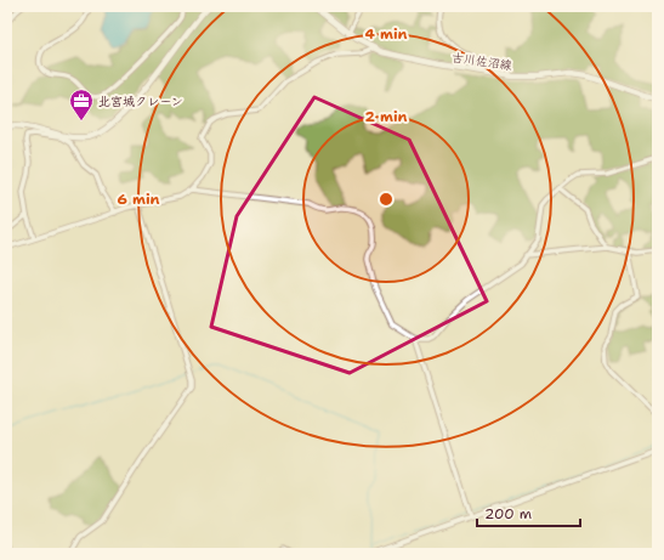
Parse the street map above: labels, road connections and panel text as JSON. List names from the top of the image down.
{
  "streets": {
    "main road": ["古川佐沼線"]
  },
  "places": {
    "office": ["北宮城クレーン"]
  },
  "scale_bar": "200 m",
  "rings": ["4 min", "2 min", "6 min"]
}
